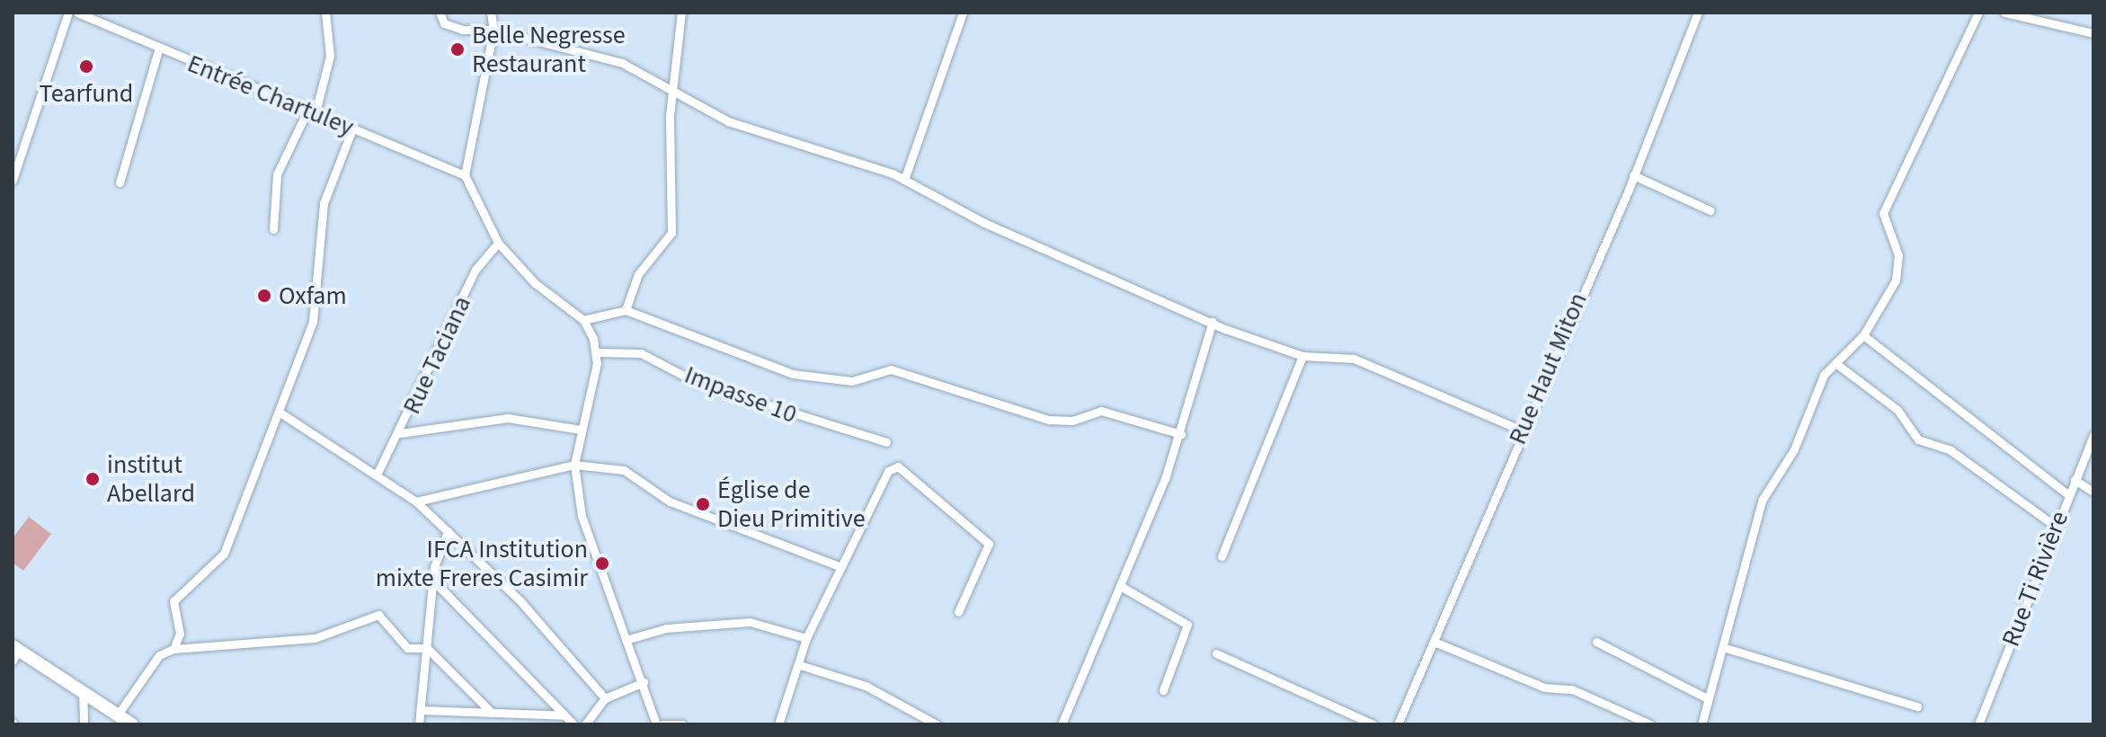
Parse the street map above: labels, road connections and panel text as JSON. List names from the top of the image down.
{
  "streets": {
    "street": [
      "Entrée Chartuley",
      "Rue Taciana",
      "Rue Haut Miton",
      "Impasse 10",
      "Rue Ti Rivière"
    ]
  },
  "places": [
    "Belle Negresse Restaurant",
    "Tearfund",
    "Oxfam",
    "institut Abellard",
    "Église de Dieu Primitive",
    "IFCA Institution mixte Freres Casimir"
  ]
}
